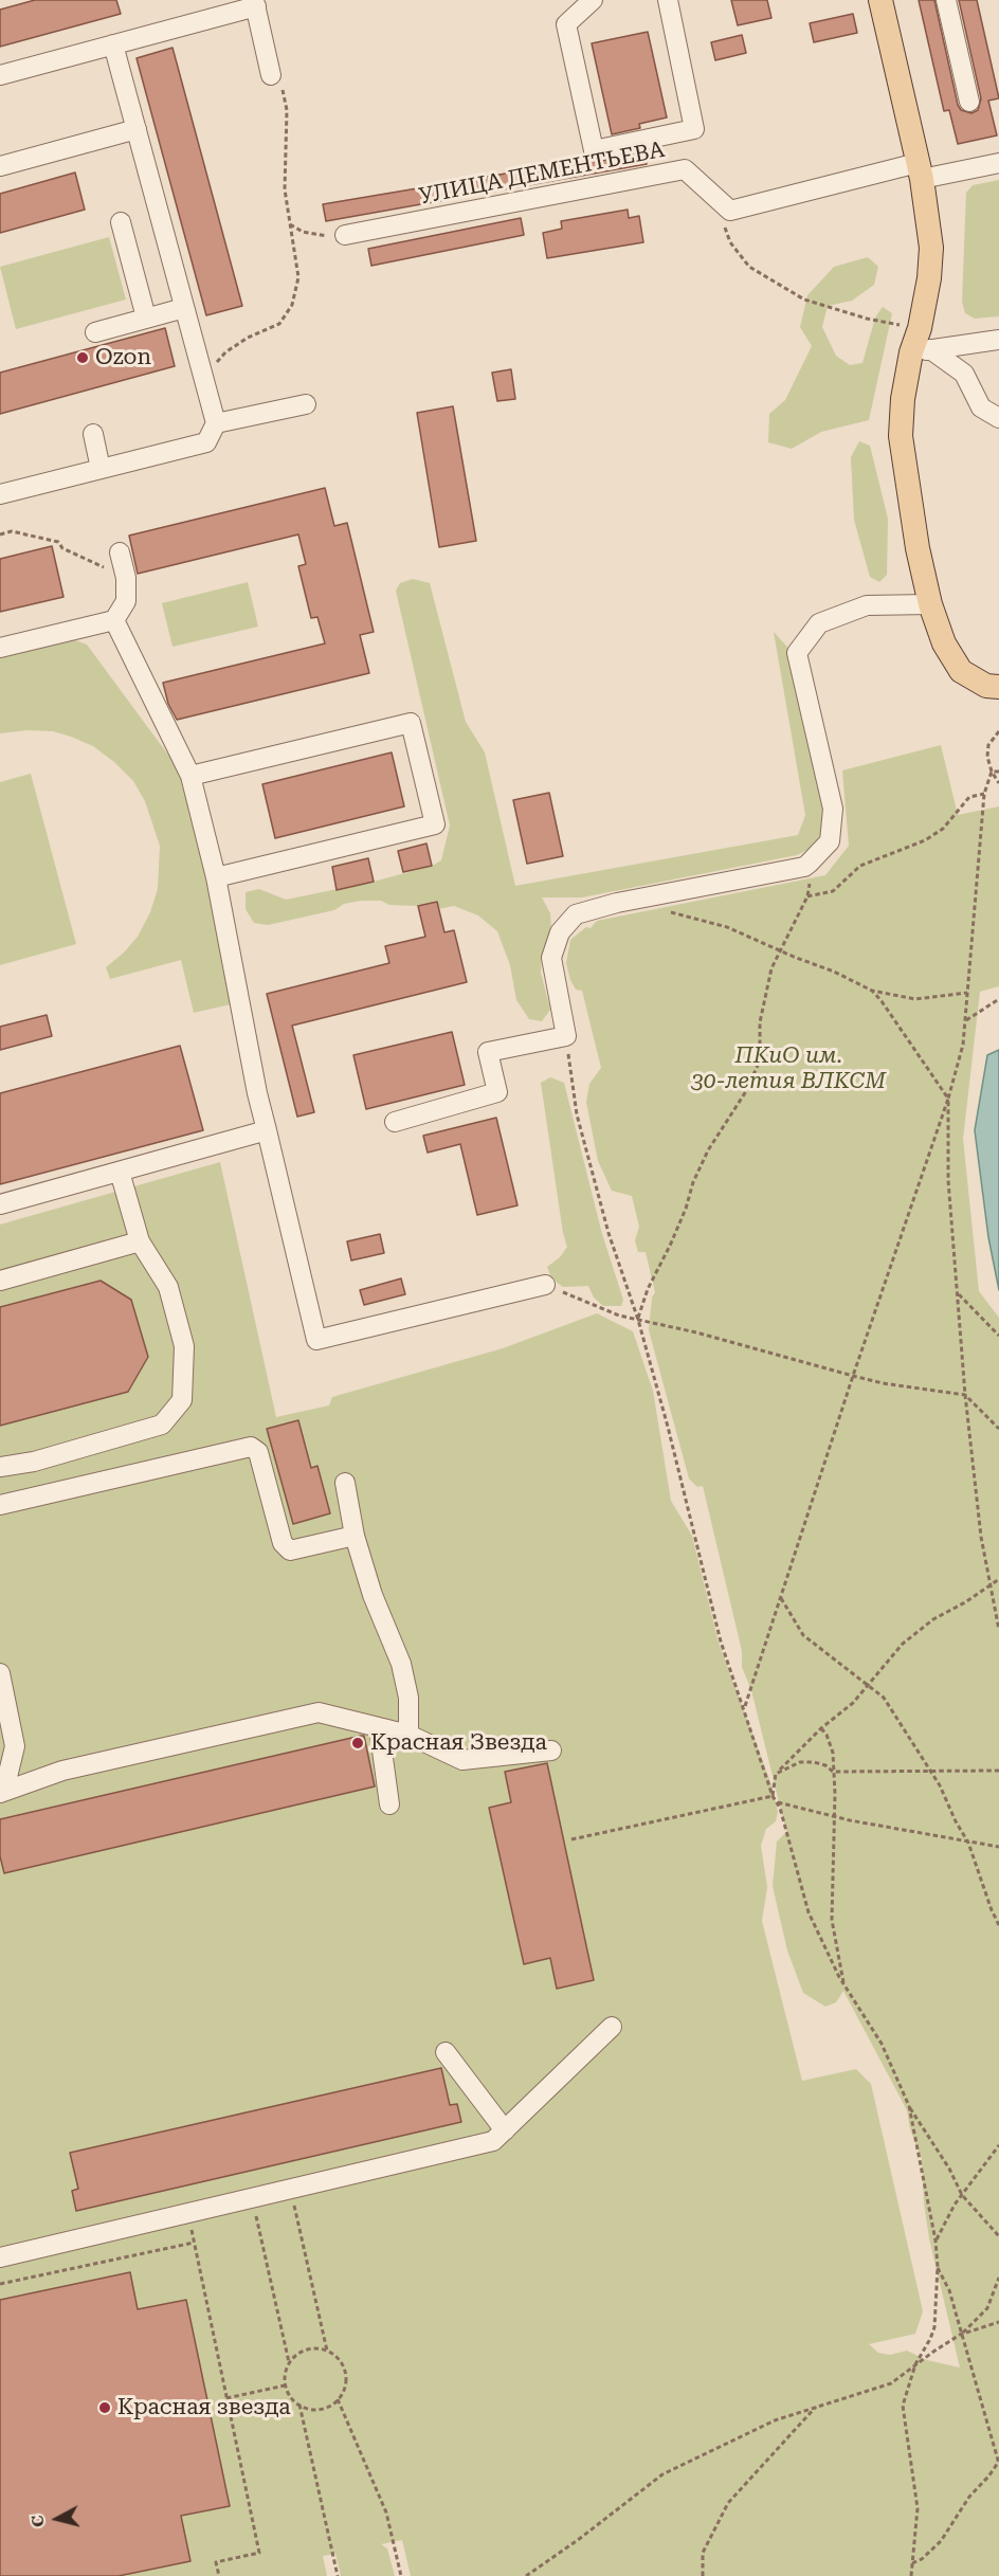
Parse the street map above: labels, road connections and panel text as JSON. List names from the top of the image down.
{
  "streets": {
    "street": ["УЛИЦА ДЕМЕНТЬЕВА"]
  },
  "parks": ["ПКиО им. 30-летия ВЛКСМ"],
  "places": ["Ozon", "Красная Звезда", "Красная звезда"],
  "north": "left"
}
